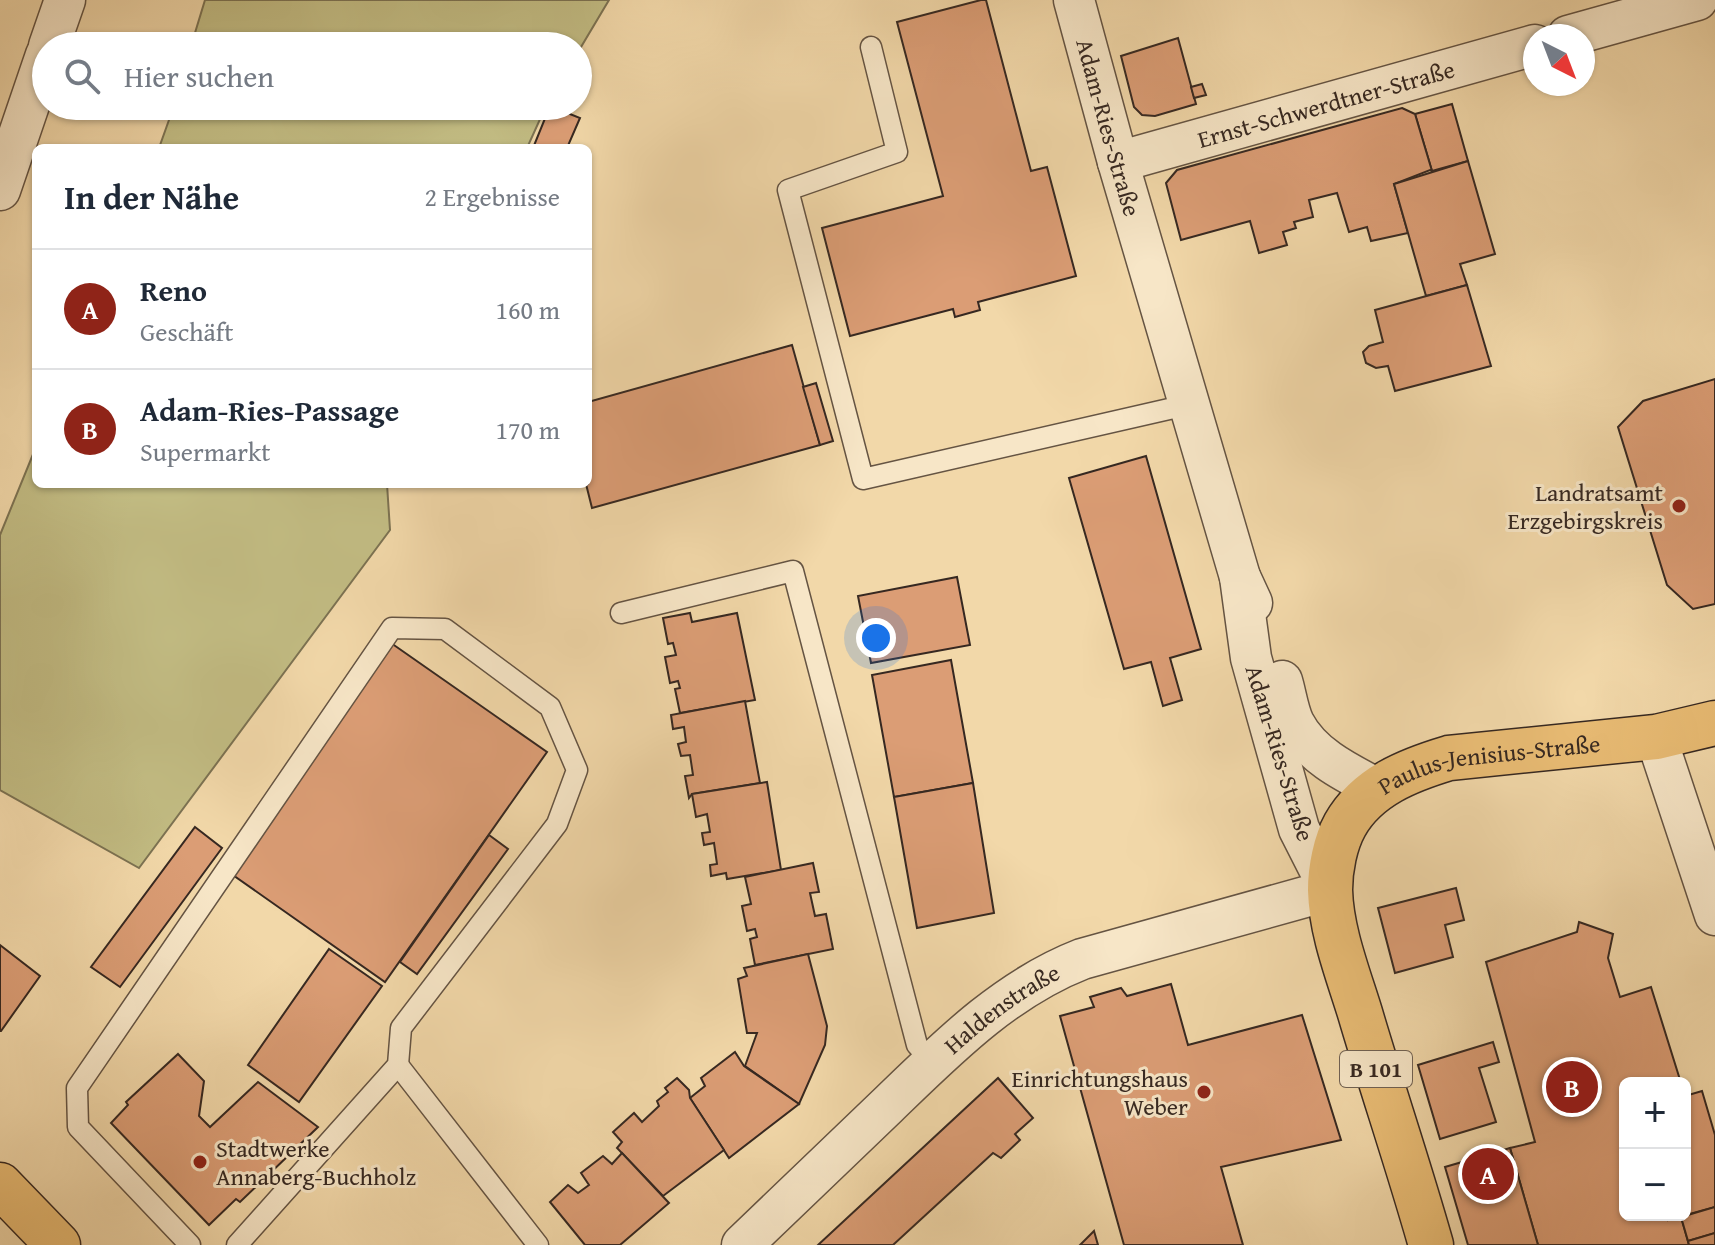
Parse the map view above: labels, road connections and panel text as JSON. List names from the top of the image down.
{
  "streets": {
    "main road": ["Adam-Ries-Straße", "Paulus-Jenisius-Straße", "B 101"],
    "street": ["Ernst-Schwerdtner-Straße", "Haldenstraße"]
  },
  "crossings": [
    ["Ernst-Schwerdtner-Straße", "Adam-Ries-Straße"],
    ["Adam-Ries-Straße", "Paulus-Jenisius-Straße"],
    ["Adam-Ries-Straße", "Haldenstraße"],
    ["Paulus-Jenisius-Straße", "Haldenstraße"]
  ],
  "places": ["Landratsamt Erzgebirgskreis", "Einrichtungshaus Weber", "Stadtwerke Annaberg-Buchholz"],
  "north": "bottom right",
  "page": {
    "search": "Hier suchen",
    "heading": ["In der Nähe", "2 Ergebnisse"],
    "list": [
      {
        "mark": "A",
        "name": "Reno",
        "note": "Geschäft",
        "value": "160 m"
      },
      {
        "mark": "B",
        "name": "Adam-Ries-Passage",
        "note": "Supermarkt",
        "value": "170 m"
      }
    ],
    "pins": ["B", "A"],
    "map_buttons": ["+", "−"]
  }
}
